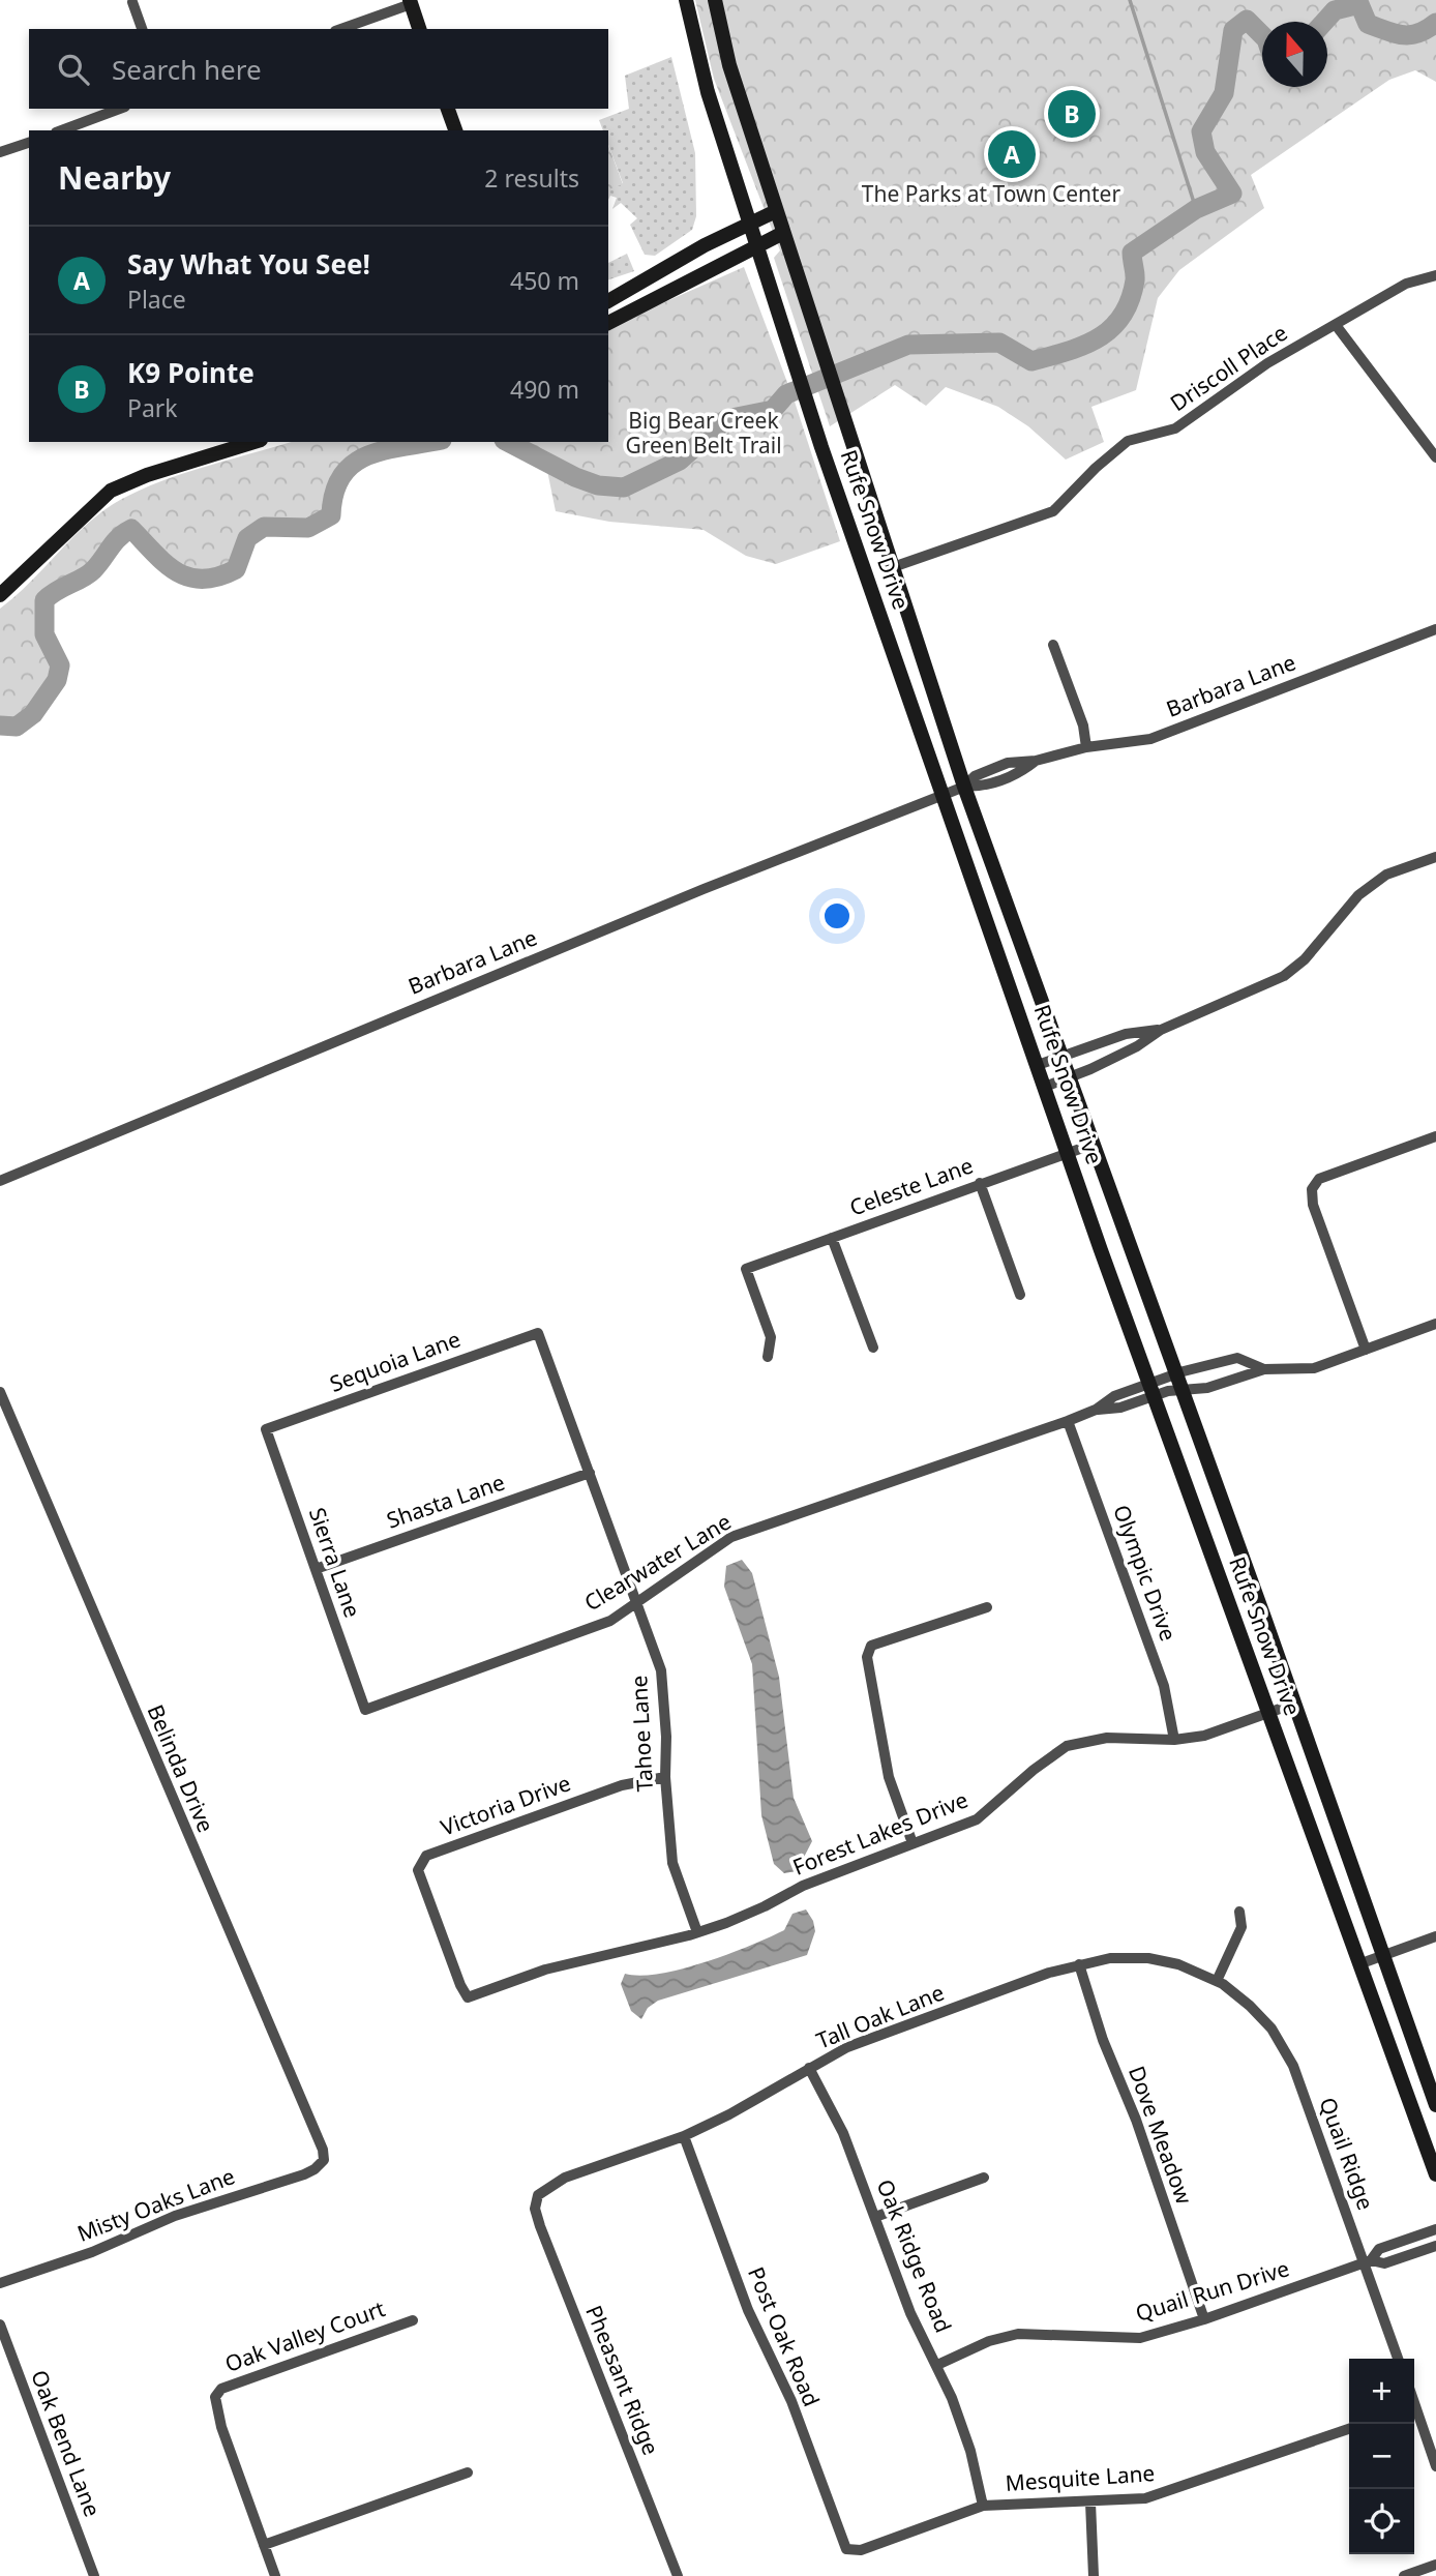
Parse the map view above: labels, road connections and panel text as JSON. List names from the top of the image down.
{
  "streets": {
    "main road": ["Rufe Snow Drive"],
    "street": [
      "Driscoll Place",
      "Barbara Lane",
      "Celeste Lane",
      "Sequoia Lane",
      "Shasta Lane",
      "Sierra Lane",
      "Clearwater Lane",
      "Olympic Drive",
      "Tahoe Lane",
      "Belinda Drive",
      "Victoria Drive",
      "Forest Lakes Drive",
      "Tall Oak Lane",
      "Dove Meadow",
      "Quail Ridge",
      "Misty Oaks Lane",
      "Oak Ridge Road",
      "Quail Run Drive",
      "Oak Valley Court",
      "Post Oak Road",
      "Pheasant Ridge",
      "Oak Bend Lane",
      "Mesquite Lane"
    ]
  },
  "crossings": [
    ["Driscoll Place", "Rufe Snow Drive"],
    ["Rufe Snow Drive", "Barbara Lane"],
    ["Rufe Snow Drive", "Celeste Lane"],
    ["Rufe Snow Drive", "Clearwater Lane"],
    ["Rufe Snow Drive", "Forest Lakes Drive"],
    ["Sequoia Lane", "Sierra Lane"],
    ["Sequoia Lane", "Tahoe Lane"],
    ["Shasta Lane", "Sierra Lane"],
    ["Shasta Lane", "Tahoe Lane"],
    ["Sierra Lane", "Clearwater Lane"],
    ["Clearwater Lane", "Olympic Drive"],
    ["Clearwater Lane", "Tahoe Lane"],
    ["Olympic Drive", "Forest Lakes Drive"],
    ["Tahoe Lane", "Victoria Drive"],
    ["Tahoe Lane", "Forest Lakes Drive"],
    ["Belinda Drive", "Misty Oaks Lane"],
    ["Victoria Drive", "Forest Lakes Drive"],
    ["Tall Oak Lane", "Dove Meadow"],
    ["Tall Oak Lane", "Quail Ridge"],
    ["Tall Oak Lane", "Oak Ridge Road"],
    ["Tall Oak Lane", "Post Oak Road"],
    ["Tall Oak Lane", "Pheasant Ridge"],
    ["Dove Meadow", "Quail Run Drive"],
    ["Quail Ridge", "Quail Run Drive"],
    ["Oak Ridge Road", "Quail Run Drive"],
    ["Oak Ridge Road", "Mesquite Lane"],
    ["Post Oak Road", "Mesquite Lane"]
  ],
  "parks": ["The Parks at Town Center", "Big Bear Creek Green Belt Trail"],
  "north": "top",
  "page": {
    "search": "Search here",
    "pins": ["B", "A"],
    "heading": ["Nearby", "2 results"],
    "list": [
      {
        "mark": "A",
        "name": "Say What You See!",
        "note": "Place",
        "value": "450 m"
      },
      {
        "mark": "B",
        "name": "K9 Pointe",
        "note": "Park",
        "value": "490 m"
      }
    ],
    "map_buttons": ["+", "−"]
  }
}
